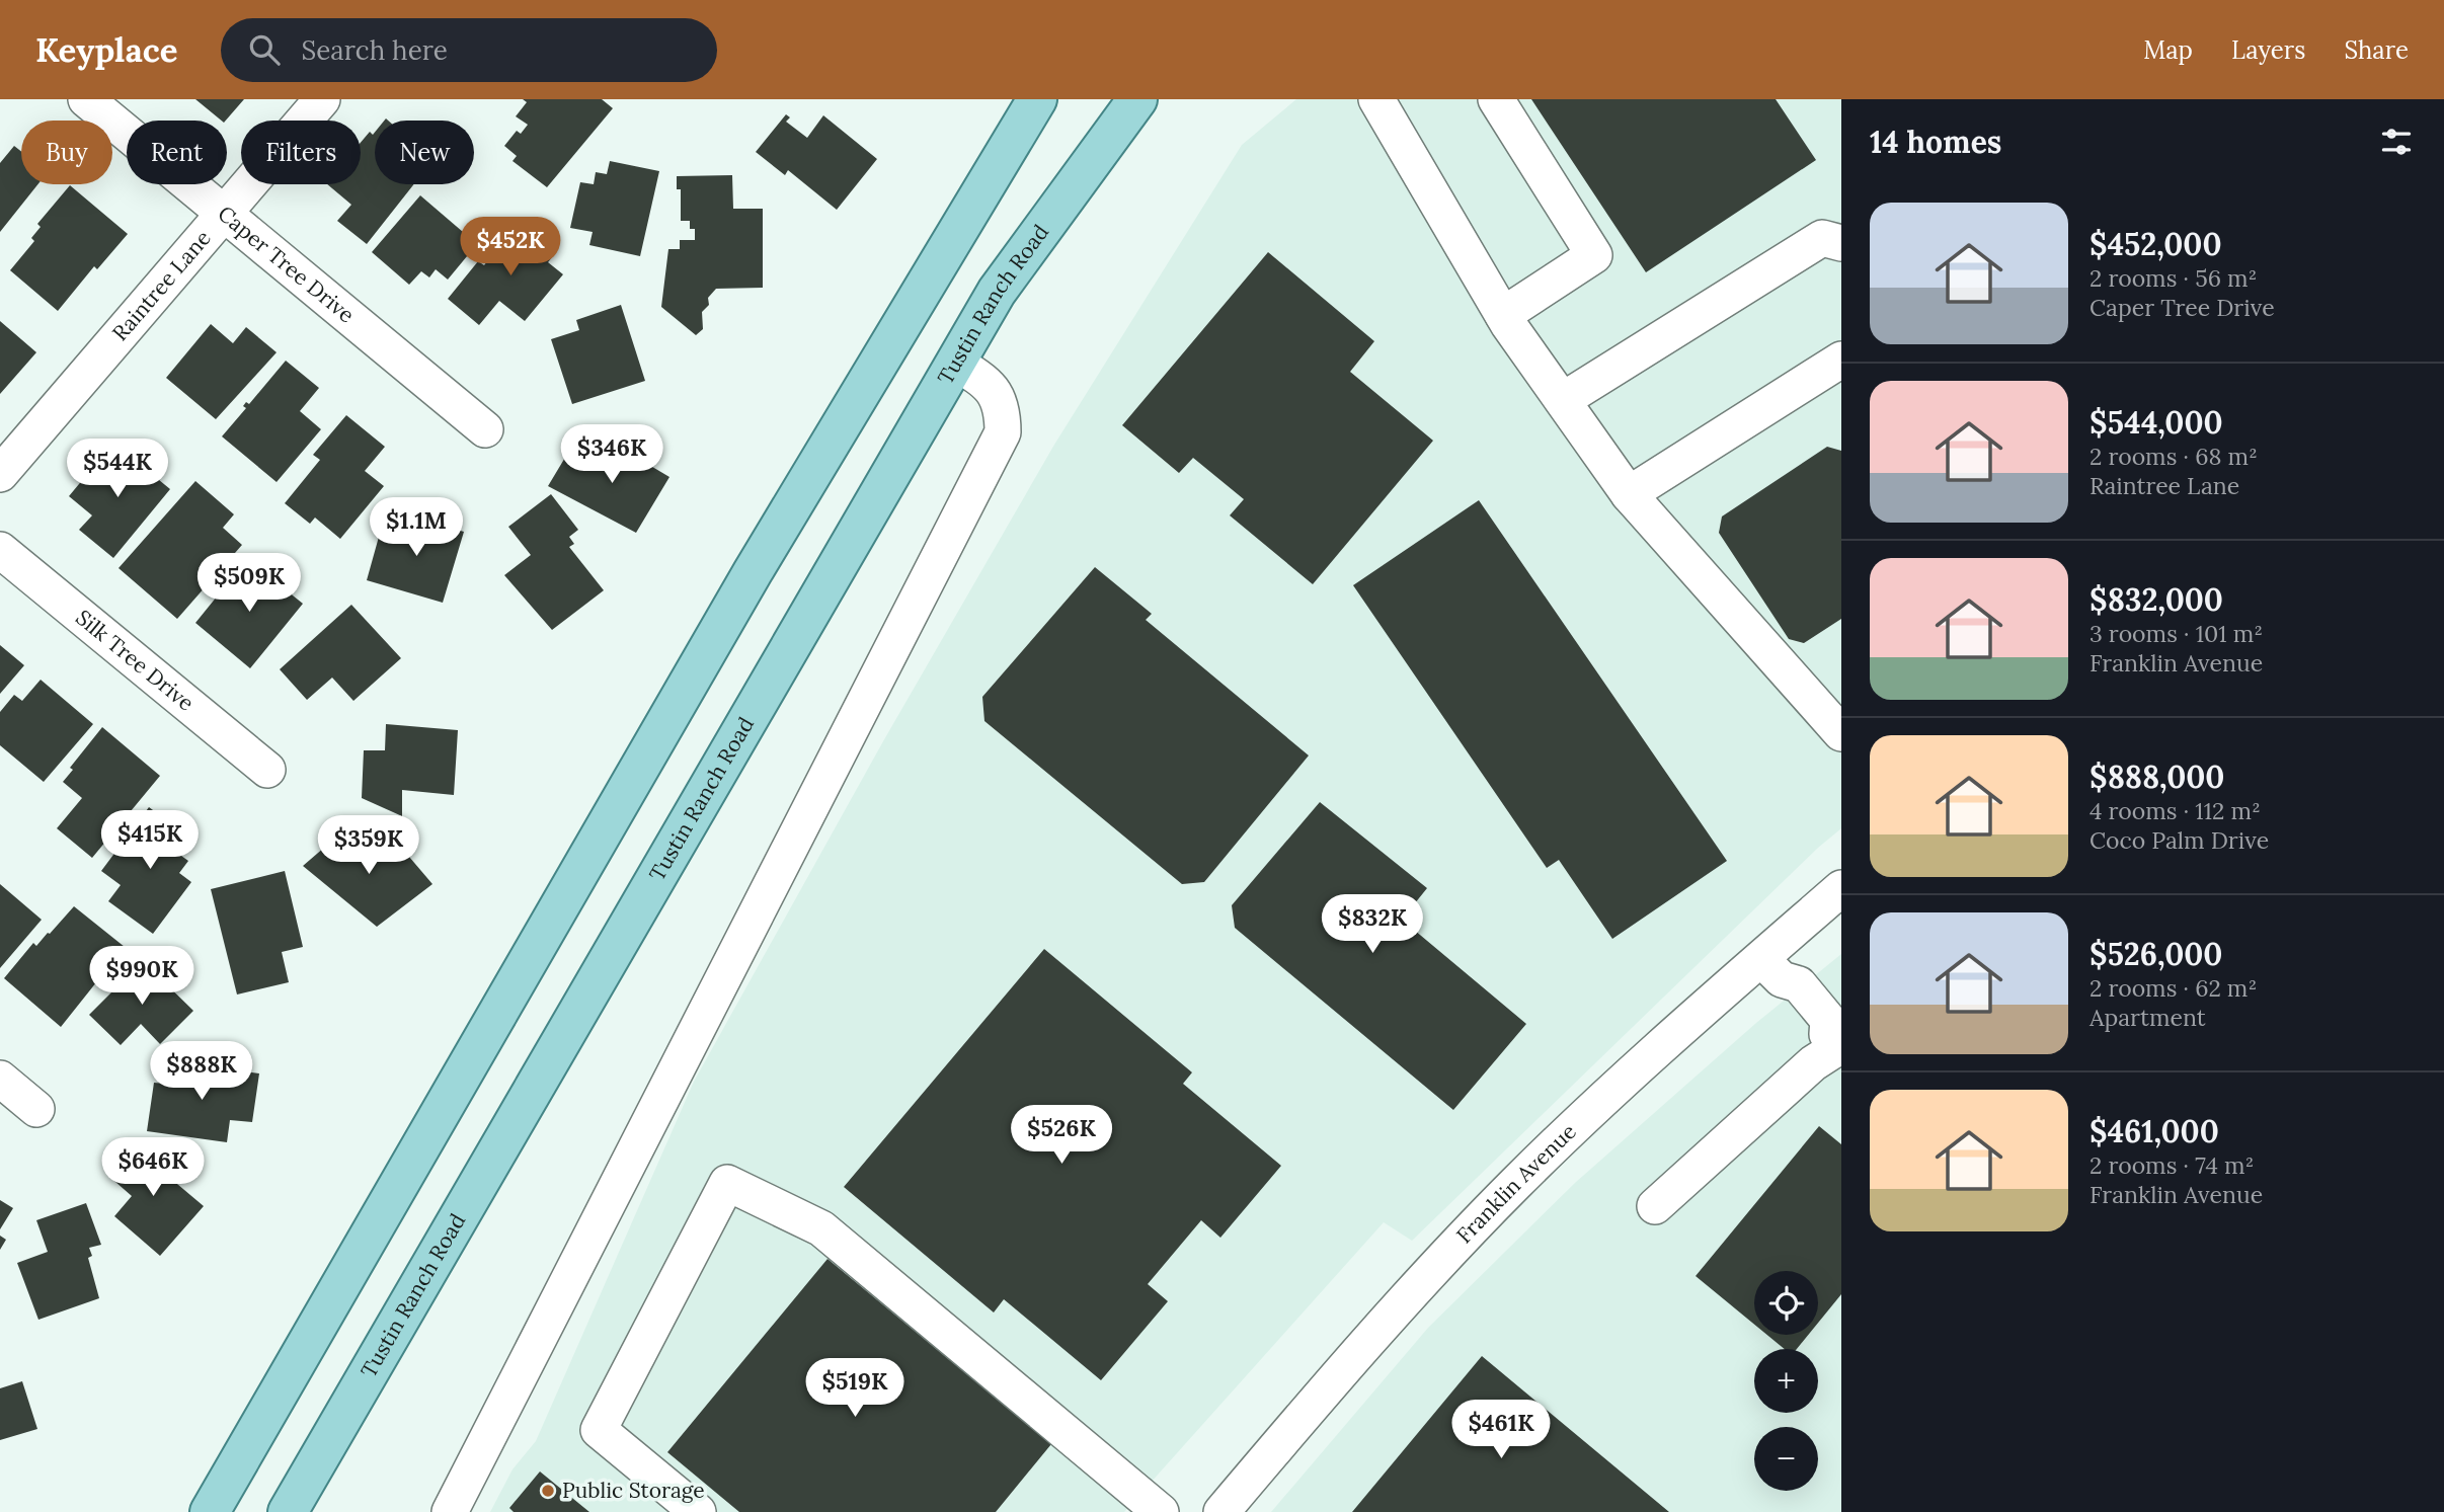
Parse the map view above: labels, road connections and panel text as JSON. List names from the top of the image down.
{
  "streets": {
    "main road": ["Tustin Ranch Road"],
    "street": [
      "Caper Tree Drive",
      "Raintree Lane",
      "Silk Tree Drive",
      "Franklin Avenue"
    ]
  },
  "crossings": [
    ["Caper Tree Drive", "Raintree Lane"]
  ],
  "places": ["Public Storage"],
  "page": {
    "header": "Keyplace",
    "search": "Search here",
    "nav": ["Map", "Layers", "Share"],
    "heading": "14 homes",
    "chip": [
      "Buy",
      "Rent",
      "Filters",
      "New"
    ],
    "list": [
      {
        "name": "$452,000",
        "note": "2 rooms · 56 m² · Caper Tree Drive"
      },
      {
        "name": "$544,000",
        "note": "2 rooms · 68 m² · Raintree Lane"
      },
      {
        "name": "$832,000",
        "note": "3 rooms · 101 m² · Franklin Avenue"
      },
      {
        "name": "$888,000",
        "note": "4 rooms · 112 m² · Coco Palm Drive"
      },
      {
        "name": "$526,000",
        "note": "2 rooms · 62 m² · Apartment"
      },
      {
        "name": "$461,000",
        "note": "2 rooms · 74 m² · Franklin Avenue"
      }
    ],
    "price": [
      "$452K",
      "$346K",
      "$544K",
      "$1.1M",
      "$509K",
      "$415K",
      "$359K",
      "$832K",
      "$990K",
      "$888K",
      "$526K",
      "$646K",
      "$519K",
      "$461K"
    ],
    "map_buttons": ["+", "−"]
  }
}
